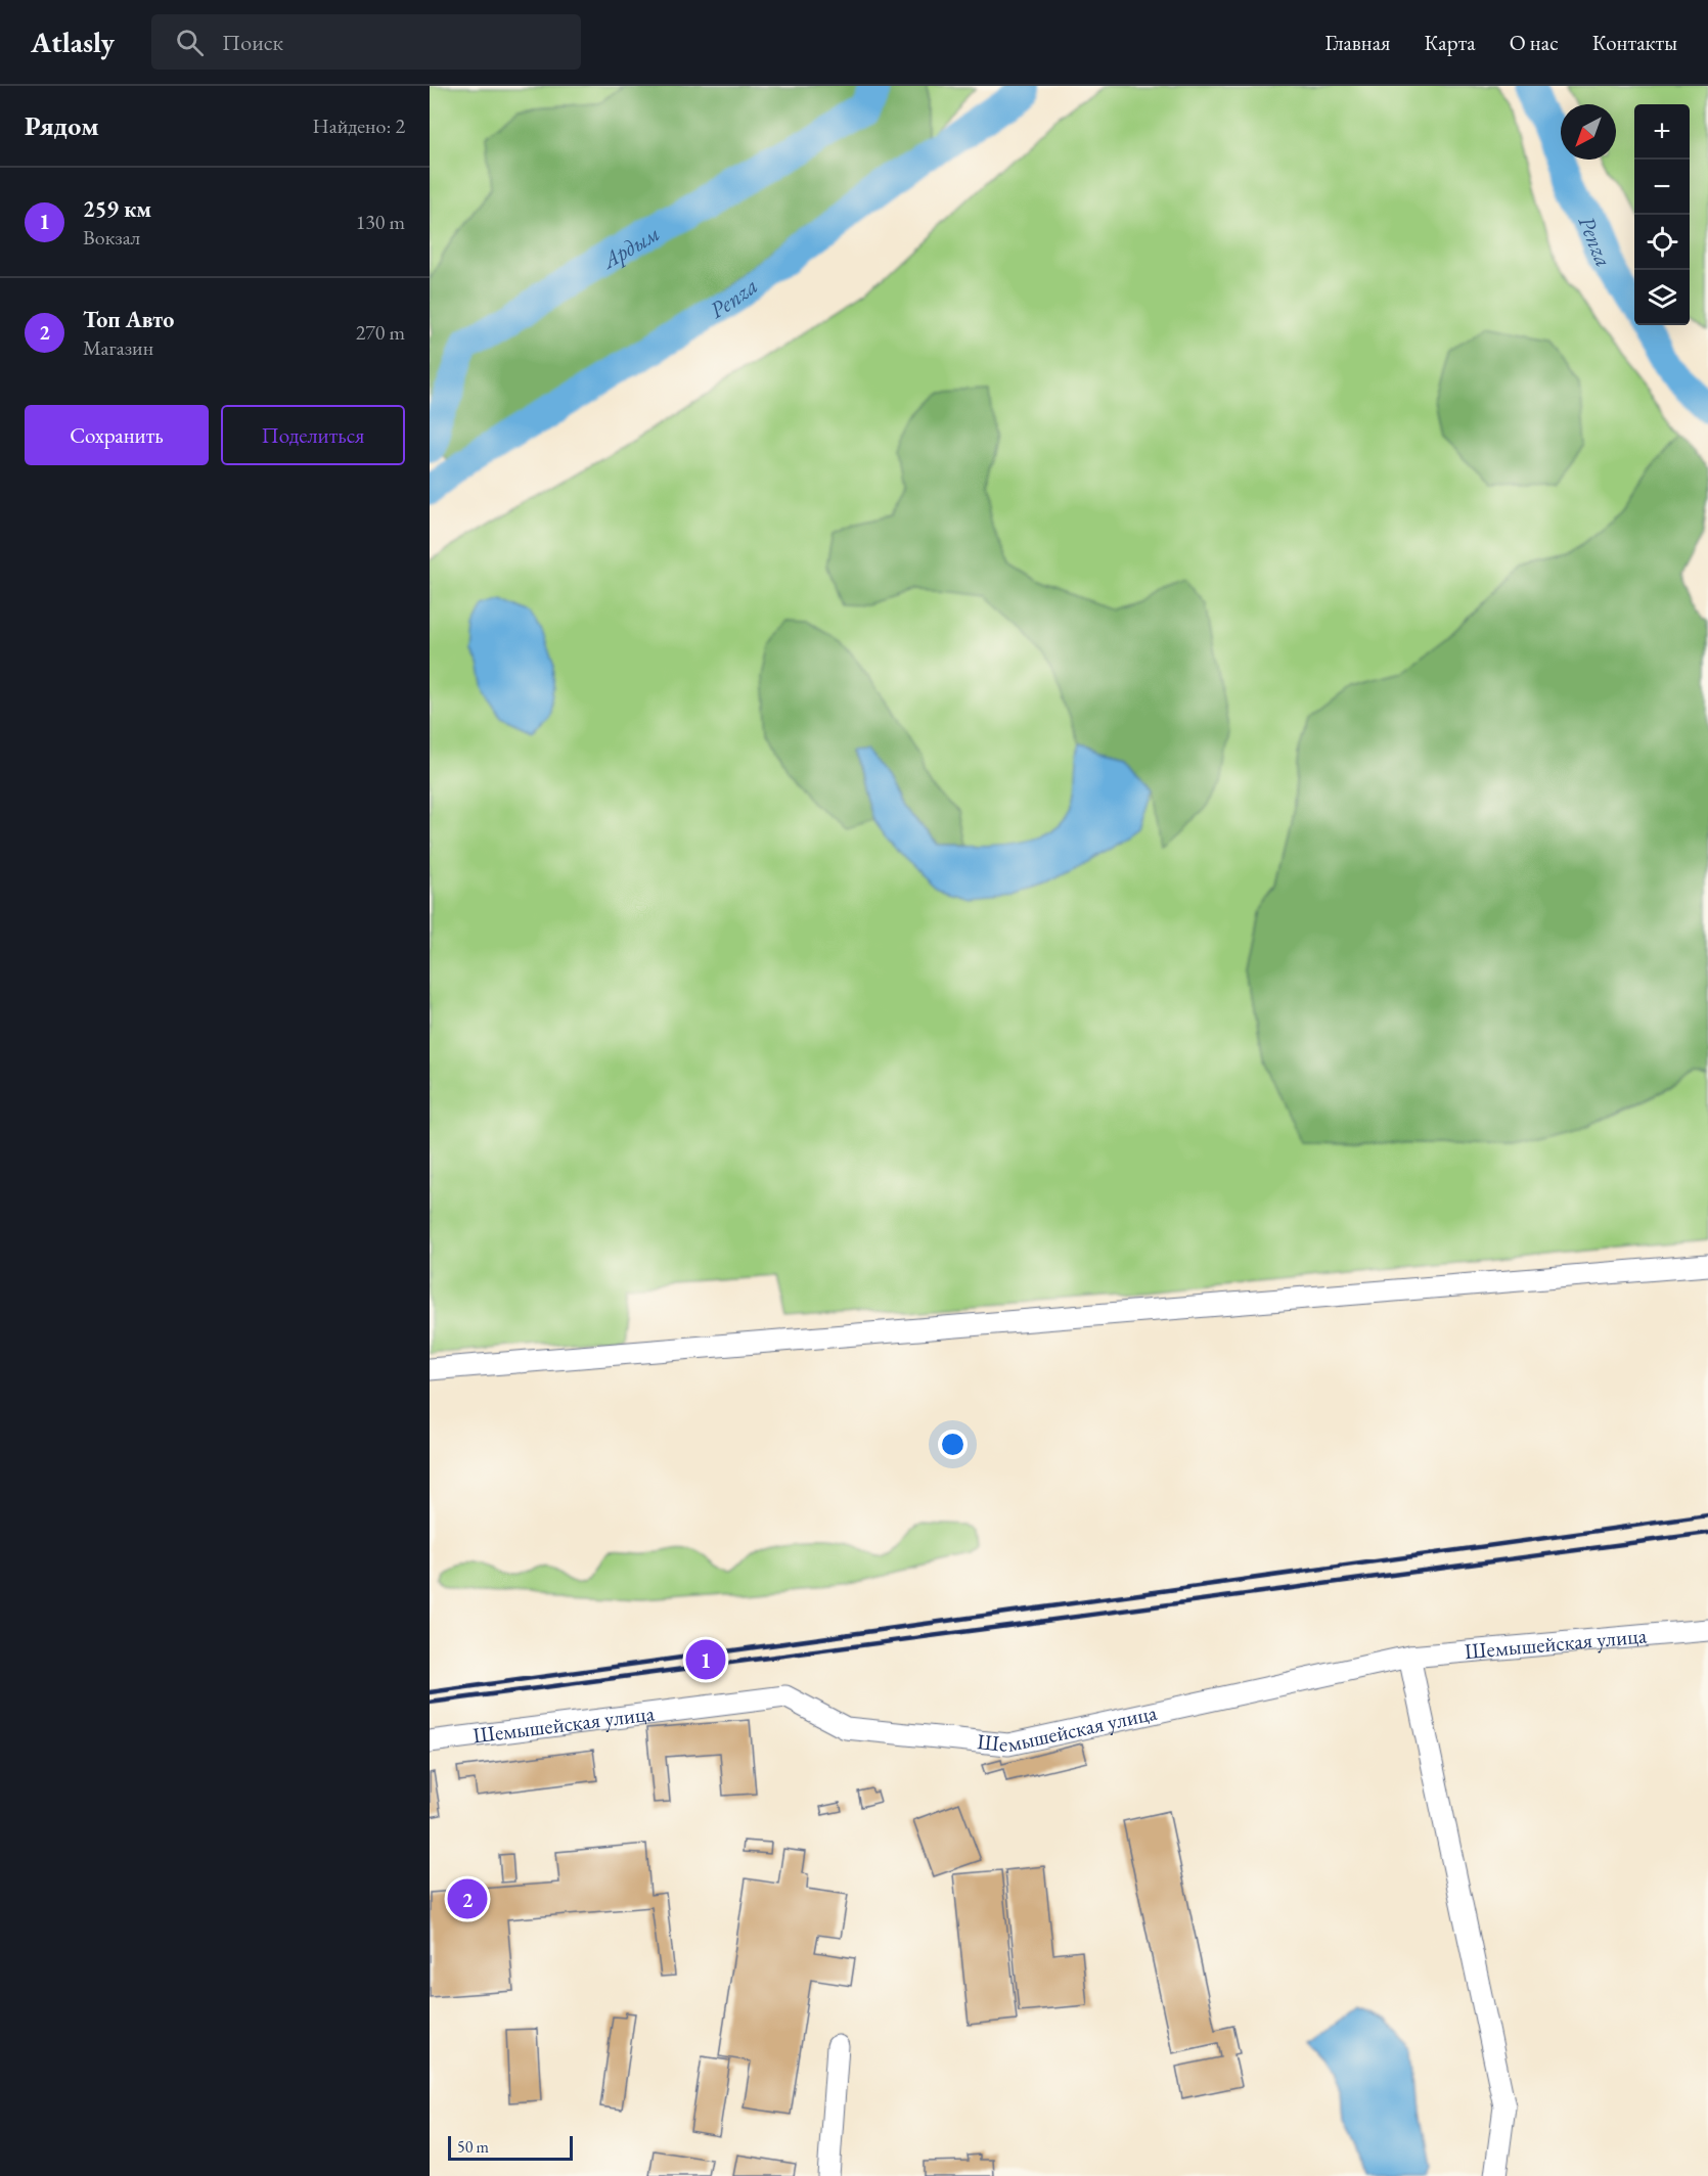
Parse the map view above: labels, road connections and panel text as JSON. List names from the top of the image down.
{
  "streets": {
    "street": ["Шемышейская улица"]
  },
  "water": ["Penza", "Ардым"],
  "scale_bar": "50 m",
  "north": "bottom left",
  "page": {
    "header": "Atlasly",
    "search": "Поиск",
    "nav": [
      "Главная",
      "Карта",
      "О нас",
      "Контакты"
    ],
    "heading": ["Рядом", "Найдено: 2"],
    "map_buttons": ["+", "−"],
    "list": [
      {
        "mark": "1",
        "name": "259 км",
        "note": "Вокзал",
        "value": "130 m"
      },
      {
        "mark": "2",
        "name": "Топ Авто",
        "note": "Магазин",
        "value": "270 m"
      }
    ],
    "buttons": ["Сохранить", "Поделиться"],
    "pins": ["1", "2"],
    "scale": "50 m"
  }
}
